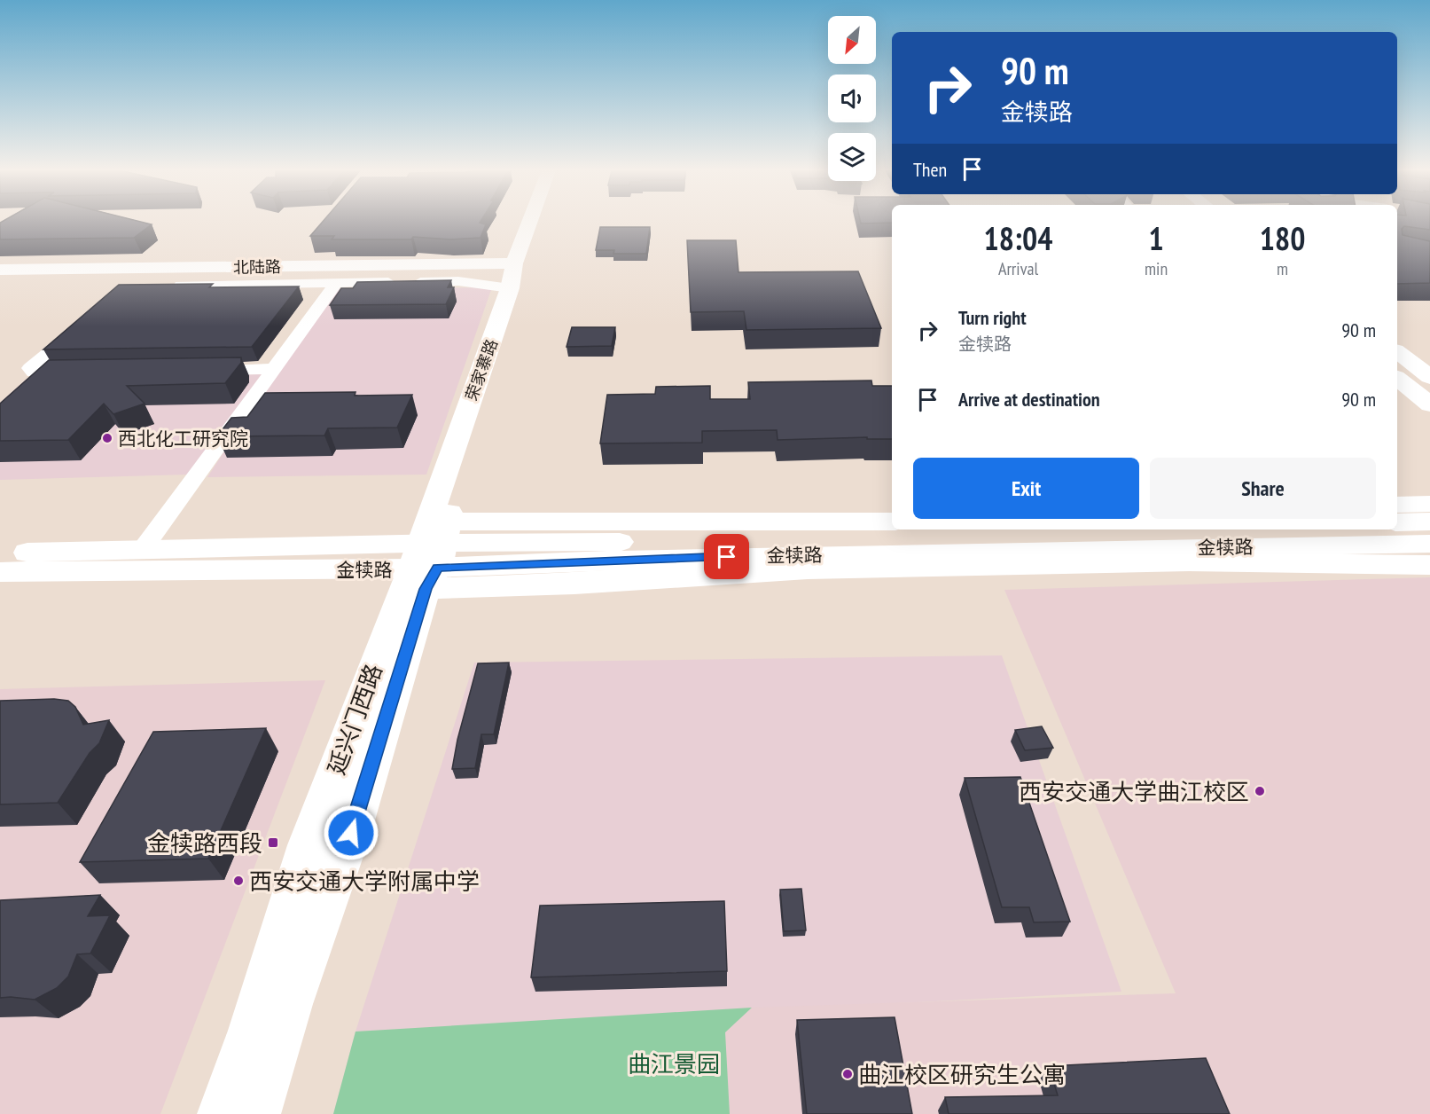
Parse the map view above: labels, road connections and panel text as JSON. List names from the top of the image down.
{
  "streets": {
    "street": [
      "北陆路",
      "荣家寨路",
      "金犊路",
      "延兴门西路"
    ]
  },
  "crossings": [
    ["北陆路", "荣家寨路"],
    ["荣家寨路", "金犊路"],
    ["荣家寨路", "延兴门西路"],
    ["金犊路", "延兴门西路"]
  ],
  "parks": ["曲江景园"],
  "places": {
    "other": [
      "西北化工研究院",
      "西安交通大学曲江校区",
      "西安交通大学附属中学",
      "曲江校区研究生公寓"
    ],
    "transit": ["金犊路西段"]
  },
  "north": "bottom left",
  "page": {
    "turn": ["90 m", "金犊路"],
    "then": "Then",
    "eta": [
      "18:04",
      "Arrival",
      "1",
      "min",
      "180",
      "m"
    ],
    "list": [
      {
        "name": "Turn right",
        "note": "金犊路",
        "value": "90 m"
      },
      {
        "name": "Arrive at destination",
        "value": "90 m"
      }
    ],
    "buttons": ["Exit", "Share"]
  }
}
